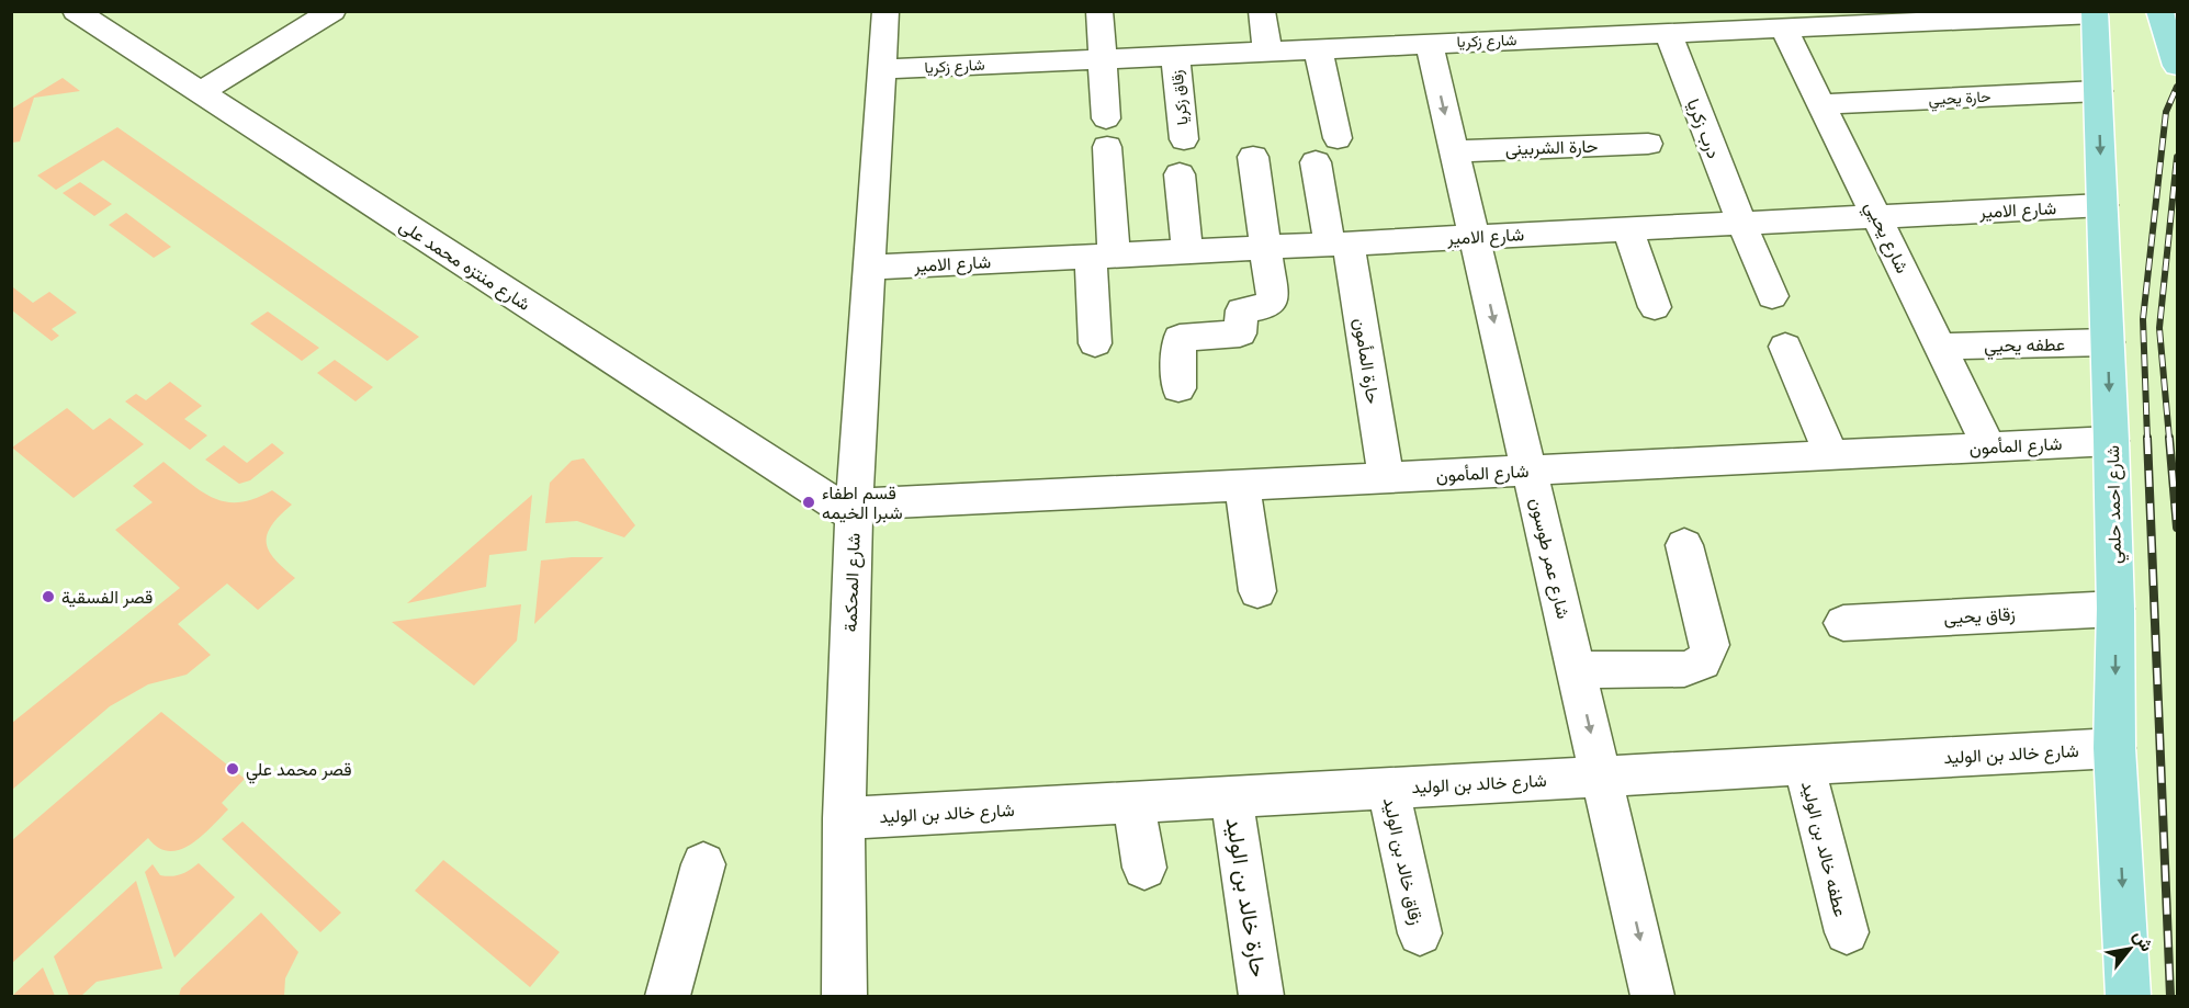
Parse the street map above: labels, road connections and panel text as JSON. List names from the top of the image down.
{
  "streets": {
    "main road": ["شارع احمد حلمي"],
    "street": [
      "شارع زكريا",
      "زقاق زكريا",
      "حارة يحيي",
      "درب زكريا",
      "حارة الشربينى",
      "شارع الامير",
      "شارع يحيي",
      "شارع منتزه محمد على",
      "عطفه يحيي",
      "حارة المأمون",
      "شارع المأمون",
      "شارع عمر طوسون",
      "شارع المحكمة",
      "زقاق يحيى",
      "شارع خالد بن الوليد",
      "عطفه خالد بن الوليد",
      "زقاق خالد بن الوليد",
      "حارة خالد بن الوليد"
    ]
  },
  "crossings": [
    ["شارع زكريا", "زقاق زكريا"],
    ["شارع زكريا", "درب زكريا"],
    ["شارع زكريا", "شارع يحيي"],
    ["شارع زكريا", "شارع احمد حلمي"],
    ["شارع زكريا", "شارع عمر طوسون"],
    ["شارع زكريا", "شارع المحكمة"],
    ["حارة يحيي", "شارع يحيي"],
    ["حارة يحيي", "شارع احمد حلمي"],
    ["درب زكريا", "شارع الامير"],
    ["حارة الشربينى", "شارع عمر طوسون"],
    ["شارع الامير", "شارع يحيي"],
    ["شارع الامير", "حارة المأمون"],
    ["شارع الامير", "شارع احمد حلمي"],
    ["شارع الامير", "شارع عمر طوسون"],
    ["شارع الامير", "شارع المحكمة"],
    ["شارع يحيي", "عطفه يحيي"],
    ["شارع يحيي", "شارع المأمون"],
    ["شارع منتزه محمد على", "شارع المأمون"],
    ["شارع منتزه محمد على", "شارع المحكمة"],
    ["عطفه يحيي", "شارع احمد حلمي"],
    ["حارة المأمون", "شارع المأمون"],
    ["شارع المأمون", "شارع احمد حلمي"],
    ["شارع المأمون", "شارع عمر طوسون"],
    ["شارع المأمون", "شارع المحكمة"],
    ["شارع احمد حلمي", "زقاق يحيى"],
    ["شارع احمد حلمي", "شارع خالد بن الوليد"],
    ["شارع عمر طوسون", "شارع خالد بن الوليد"],
    ["شارع المحكمة", "شارع خالد بن الوليد"],
    ["شارع خالد بن الوليد", "عطفه خالد بن الوليد"],
    ["شارع خالد بن الوليد", "زقاق خالد بن الوليد"],
    ["شارع خالد بن الوليد", "حارة خالد بن الوليد"]
  ],
  "one_way": ["شارع احمد حلمي"],
  "places": ["قسم اطفاء شبرا الخيمه", "قصر الفسقية", "قصر محمد علي"],
  "north": "top right"
}
